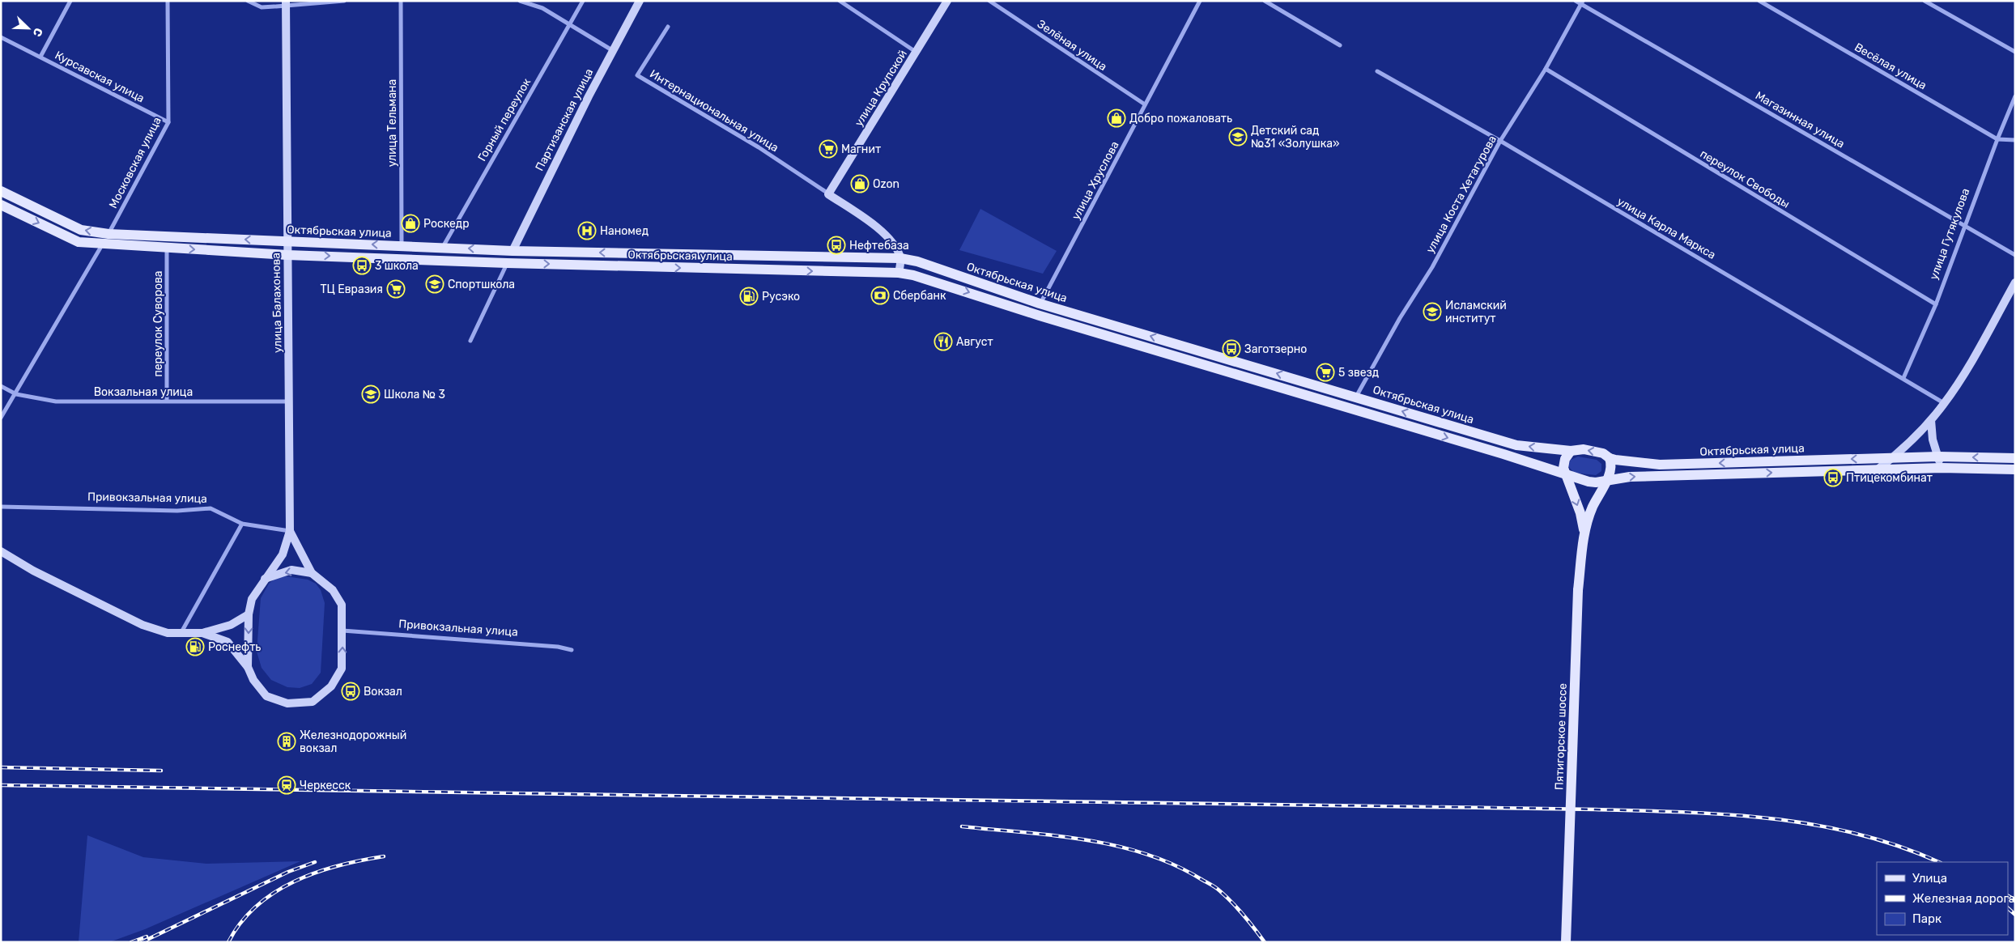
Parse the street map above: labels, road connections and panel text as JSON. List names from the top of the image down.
{
  "streets": {
    "main road": ["Октябрьская улица", "Пятигорское шоссе"],
    "street": [
      "Зелёная улица",
      "Весёлая улица",
      "Курсавская улица",
      "улица Крупской",
      "Интернациональная улица",
      "Горный переулок",
      "Партизанская улица",
      "Магазинная улица",
      "улица Тельмана",
      "Московская улица",
      "переулок Свободы",
      "улица Хруслова",
      "улица Коста Хетагурова",
      "улица Карла Маркса",
      "улица Гутякулова",
      "улица Балахонова",
      "переулок Суворова",
      "Вокзальная улица",
      "Привокзальная улица"
    ]
  },
  "crossings": [
    ["Зелёная улица", "улица Хруслова"],
    ["Весёлая улица", "улица Гутякулова"],
    ["Курсавская улица", "Московская улица"],
    ["улица Крупской", "Интернациональная улица"],
    ["Горный переулок", "Октябрьская улица"],
    ["Партизанская улица", "Октябрьская улица"],
    ["Магазинная улица", "улица Коста Хетагурова"],
    ["Магазинная улица", "улица Гутякулова"],
    ["улица Тельмана", "Октябрьская улица"],
    ["Московская улица", "Октябрьская улица"],
    ["переулок Свободы", "улица Коста Хетагурова"],
    ["переулок Свободы", "улица Гутякулова"],
    ["улица Хруслова", "Октябрьская улица"],
    ["улица Коста Хетагурова", "улица Карла Маркса"],
    ["улица Коста Хетагурова", "Октябрьская улица"],
    ["улица Карла Маркса", "улица Гутякулова"],
    ["Октябрьская улица", "улица Балахонова"],
    ["Октябрьская улица", "переулок Суворова"],
    ["Октябрьская улица", "Пятигорское шоссе"],
    ["улица Балахонова", "Вокзальная улица"],
    ["улица Балахонова", "Привокзальная улица"],
    ["переулок Суворова", "Вокзальная улица"]
  ],
  "places": {
    "shop": ["Добро пожаловать", "Ozon", "Роскедр"],
    "school or university": [
      "Детский сад №31 «Золушка»",
      "Спортшкола",
      "Исламский институт",
      "Школа № 3"
    ],
    "supermarket": ["Магнит", "ТЦ Евразия", "5 звезд"],
    "hospital": ["Наномед"],
    "bus stop": [
      "Нефтебаза",
      "3 школа",
      "Заготзерно",
      "Птицекомбинат",
      "Вокзал"
    ],
    "bank": ["Сбербанк"],
    "fuel station": ["Русэко", "Роснефть"],
    "restaurant": ["Август"],
    "building": ["Железнодорожный вокзал"],
    "station": ["Черкесск"]
  },
  "legend": ["Улица", "Железная дорога", "Парк"],
  "north": "bottom right"
}
